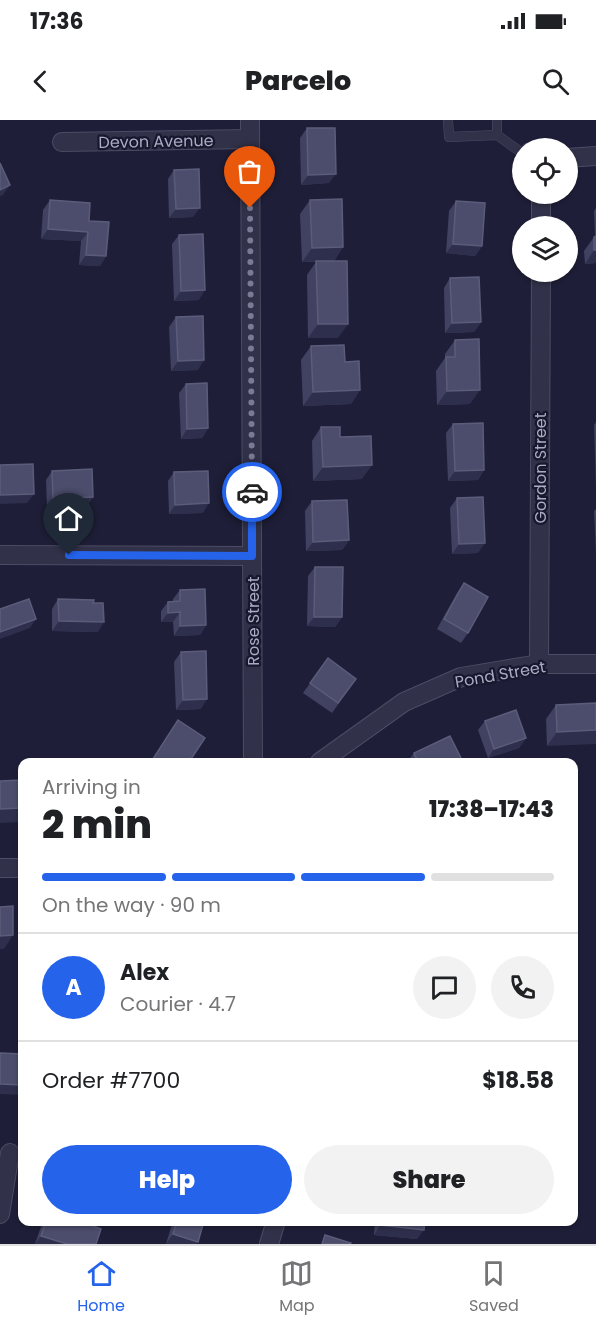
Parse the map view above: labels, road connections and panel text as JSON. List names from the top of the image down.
{
  "streets": {
    "street": [
      "Devon Avenue",
      "Gordon Street",
      "Rose Street",
      "Pond Street"
    ]
  },
  "crossings": [
    ["Devon Avenue", "Rose Street"],
    ["Gordon Street", "Pond Street"]
  ],
  "page": {
    "status": "17:36",
    "header": "Parcelo",
    "heading": ["2 min", "Arriving in", "17:38–17:43"],
    "panel": [
      "Alex",
      "Courier · 4.7",
      "Order #7700",
      "$18.58"
    ],
    "bar": "On the way · 90 m",
    "round": "A",
    "buttons": ["Help", "Share"],
    "tabs": ["Home", "Map", "Saved"]
  }
}
